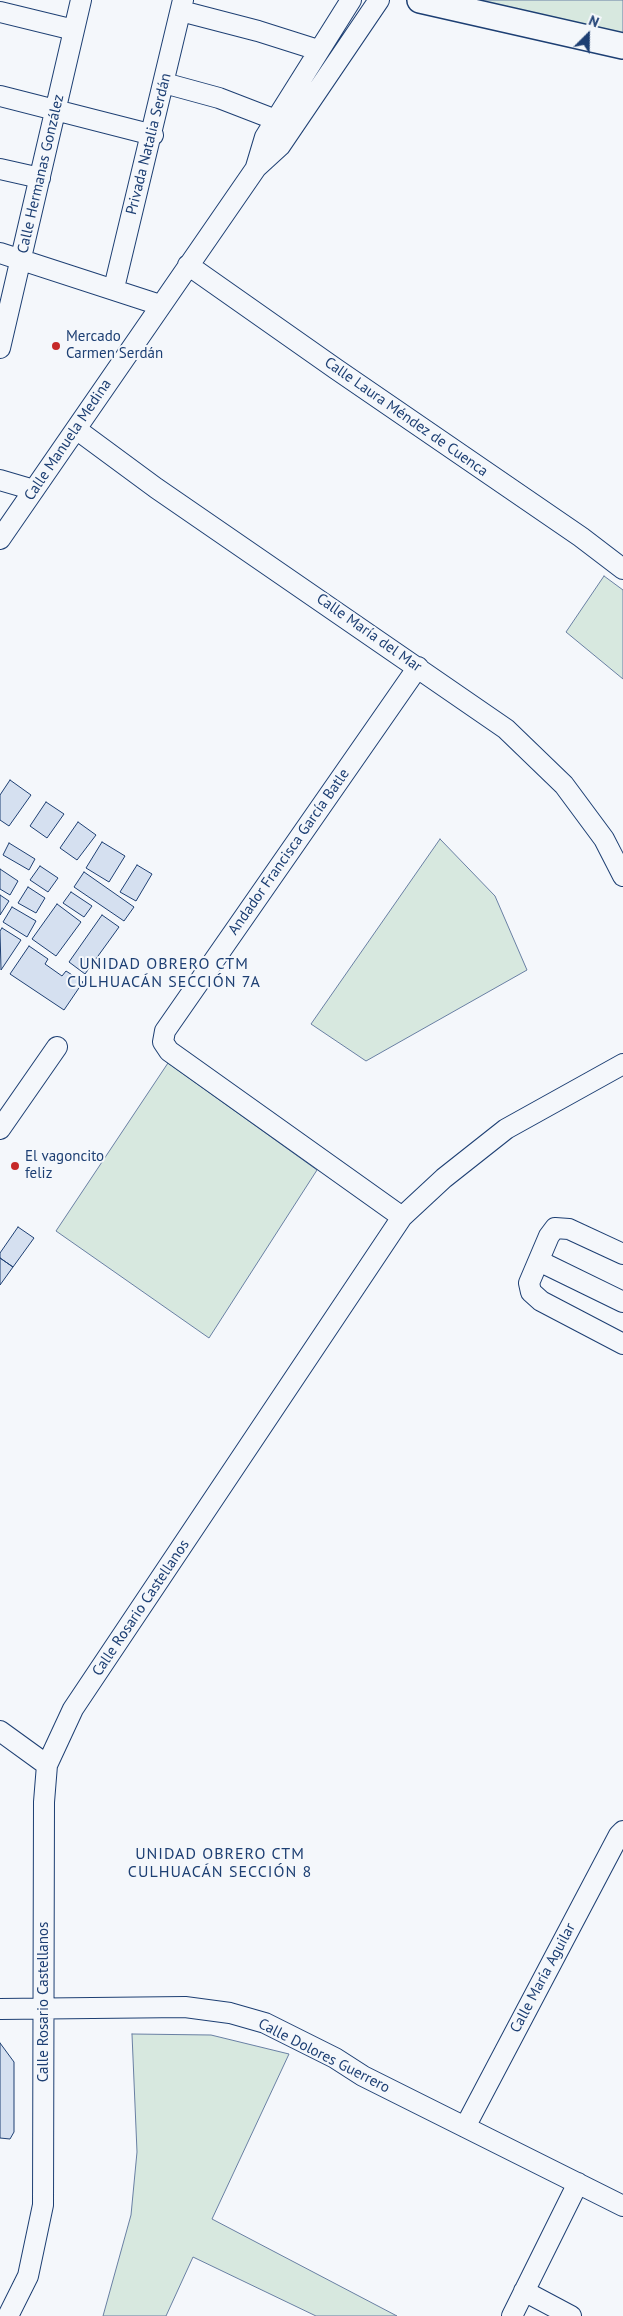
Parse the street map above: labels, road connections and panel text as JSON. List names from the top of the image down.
{
  "streets": {
    "street": [
      "Privada Natalia Serdán",
      "Calle Hermanas González",
      "Calle Laura Méndez de Cuenca",
      "Calle Manuela Medina",
      "Calle María del Mar",
      "Andador Francisca García Batle",
      "Calle Rosario Castellanos",
      "Calle María Aguilar",
      "Calle Dolores Guerrero"
    ]
  },
  "crossings": [
    ["Calle Laura Méndez de Cuenca", "Calle Manuela Medina"],
    ["Calle Manuela Medina", "Calle María del Mar"],
    ["Calle María del Mar", "Andador Francisca García Batle"],
    ["Andador Francisca García Batle", "Calle Rosario Castellanos"],
    ["Calle Rosario Castellanos", "Calle Dolores Guerrero"],
    ["Calle María Aguilar", "Calle Dolores Guerrero"]
  ],
  "districts": ["UNIDAD OBRERO CTM CULHUACÁN SECCIÓN 7A", "UNIDAD OBRERO CTM CULHUACÁN SECCIÓN 8"],
  "places": ["Mercado Carmen Serdán", "El vagoncito feliz"],
  "north": "top right"
}
